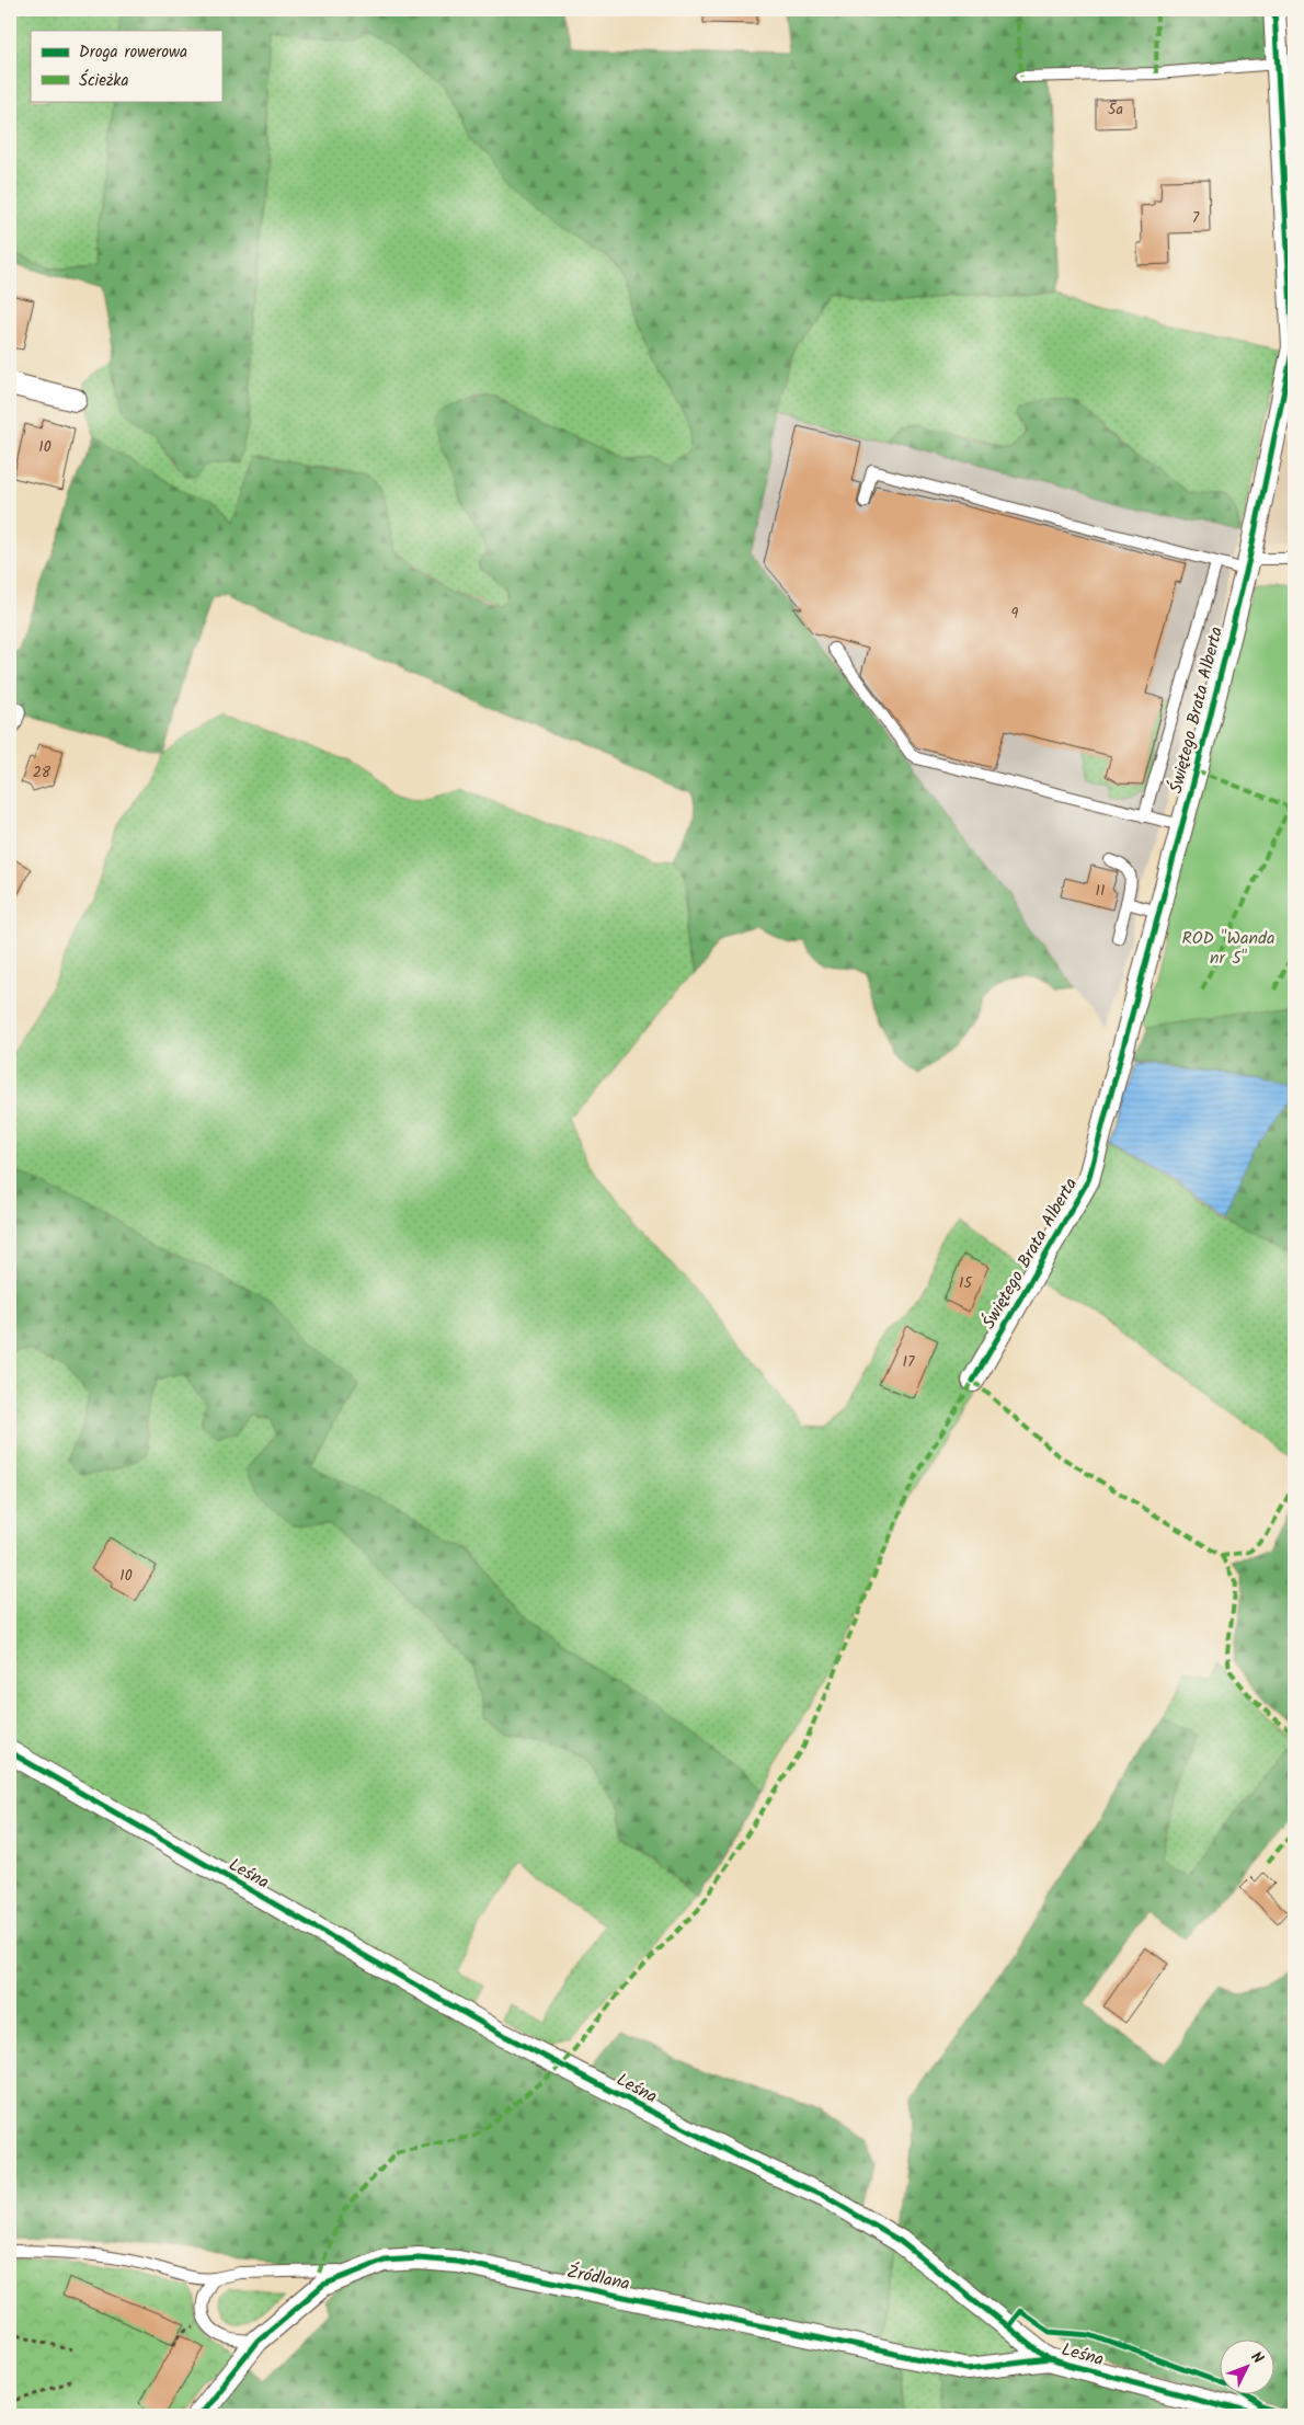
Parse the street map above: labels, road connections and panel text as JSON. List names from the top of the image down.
{
  "streets": {
    "street": ["Świętego Brata Alberta", "Leśna", "Źródlana"]
  },
  "crossings": [
    ["Leśna", "Źródlana"]
  ],
  "parks": ["ROD \"Wanda nr 5\""],
  "house_numbers": [
    "5a",
    "7",
    "10",
    "9",
    "28",
    "11",
    "15",
    "17",
    "10"
  ],
  "legend": ["Droga rowerowa", "Ścieżka"],
  "north": "top right"
}
